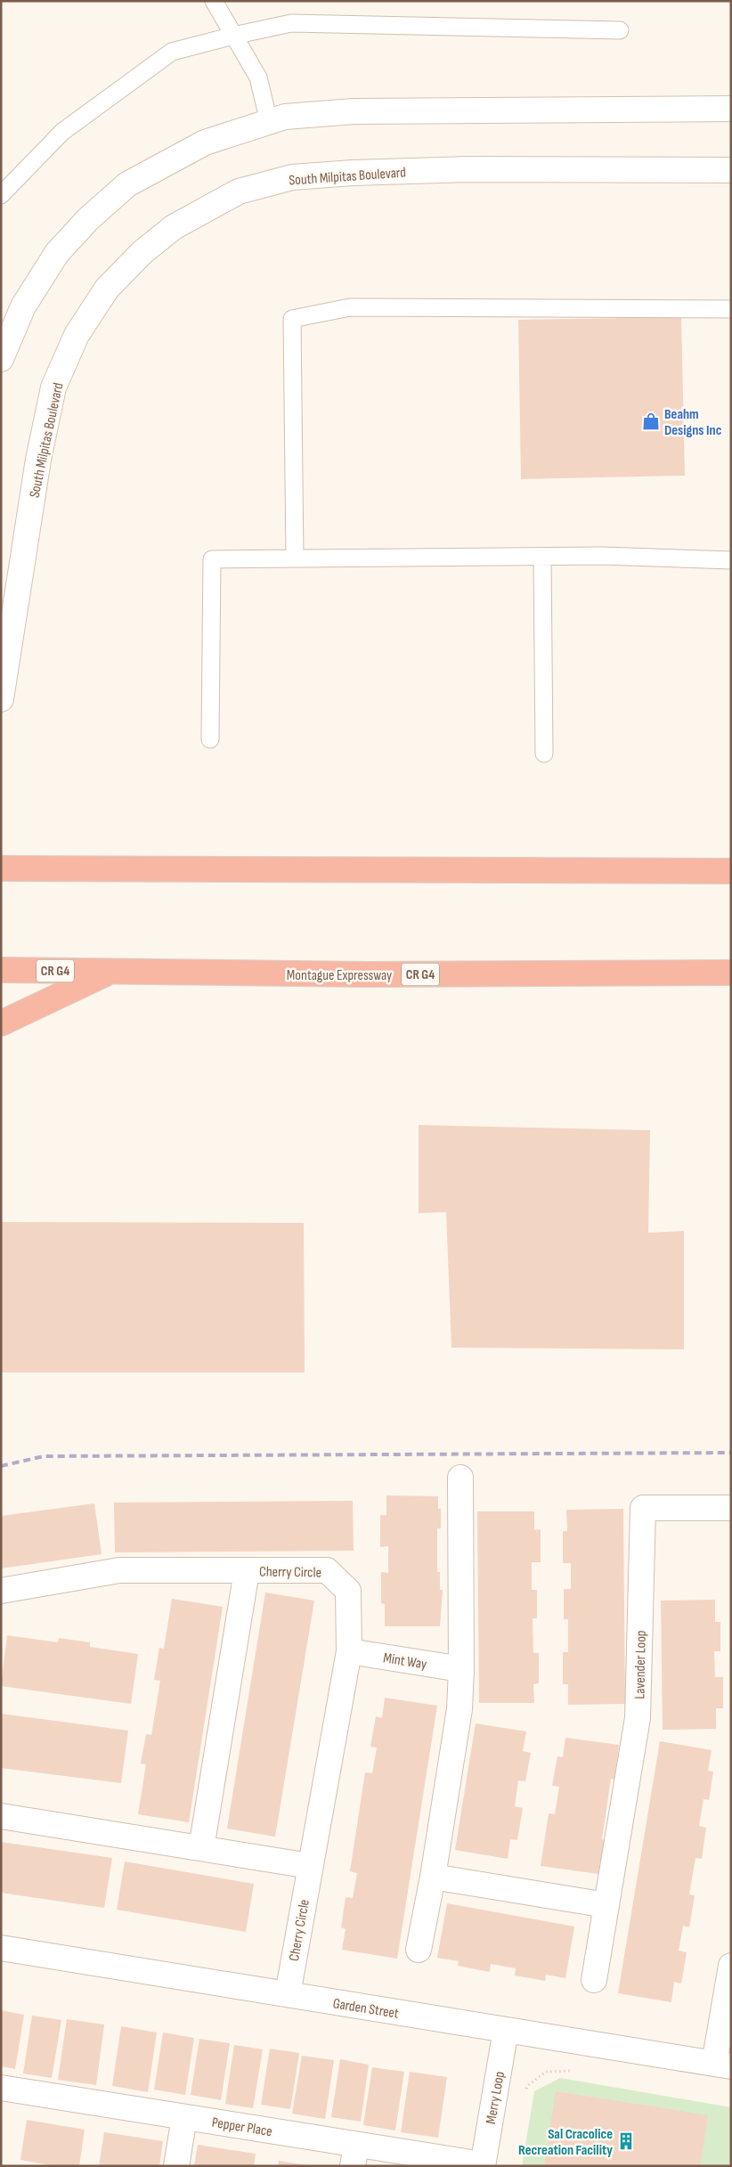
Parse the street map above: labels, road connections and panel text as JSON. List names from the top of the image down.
{
  "streets": {
    "highway": ["CR G4", "Montague Expressway"],
    "street": [
      "South Milpitas Boulevard",
      "Cherry Circle",
      "Mint Way",
      "Lavender Loop",
      "Garden Street",
      "Merry Loop",
      "Pepper Place"
    ]
  },
  "crossings": [
    ["Cherry Circle", "Mint Way"],
    ["Cherry Circle", "Garden Street"],
    ["Garden Street", "Merry Loop"],
    ["Merry Loop", "Pepper Place"]
  ],
  "places": {
    "shop": ["Beahm Designs Inc"],
    "building": ["Sal Cracolice Recreation Facility"]
  }
}
